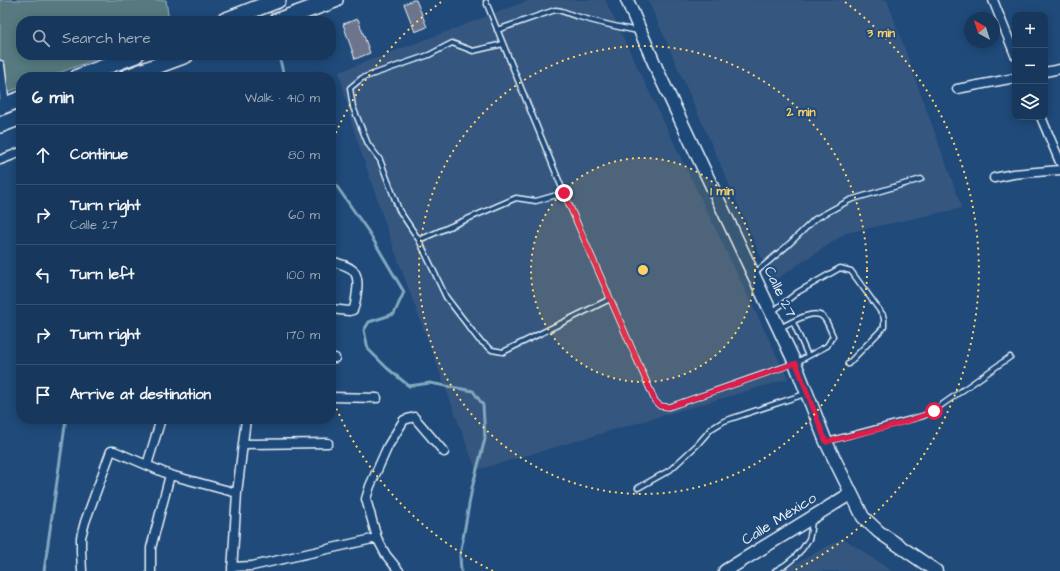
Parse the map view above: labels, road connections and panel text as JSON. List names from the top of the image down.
{
  "streets": {
    "street": ["Calle 27", "Calle México"]
  },
  "crossings": [
    ["Calle 27", "Calle México"]
  ],
  "north": "top left",
  "page": {
    "map_buttons": ["+", "−"],
    "search": "Search here",
    "heading": ["6 min", "Walk · 410 m"],
    "list": [
      ["Continue", "80 m"],
      ["Turn right", "Calle 27", "60 m"],
      ["Turn left", "100 m"],
      ["Turn right", "170 m"],
      "Arrive at destination"
    ]
  },
  "rings": ["3 min", "2 min", "1 min"]
}
